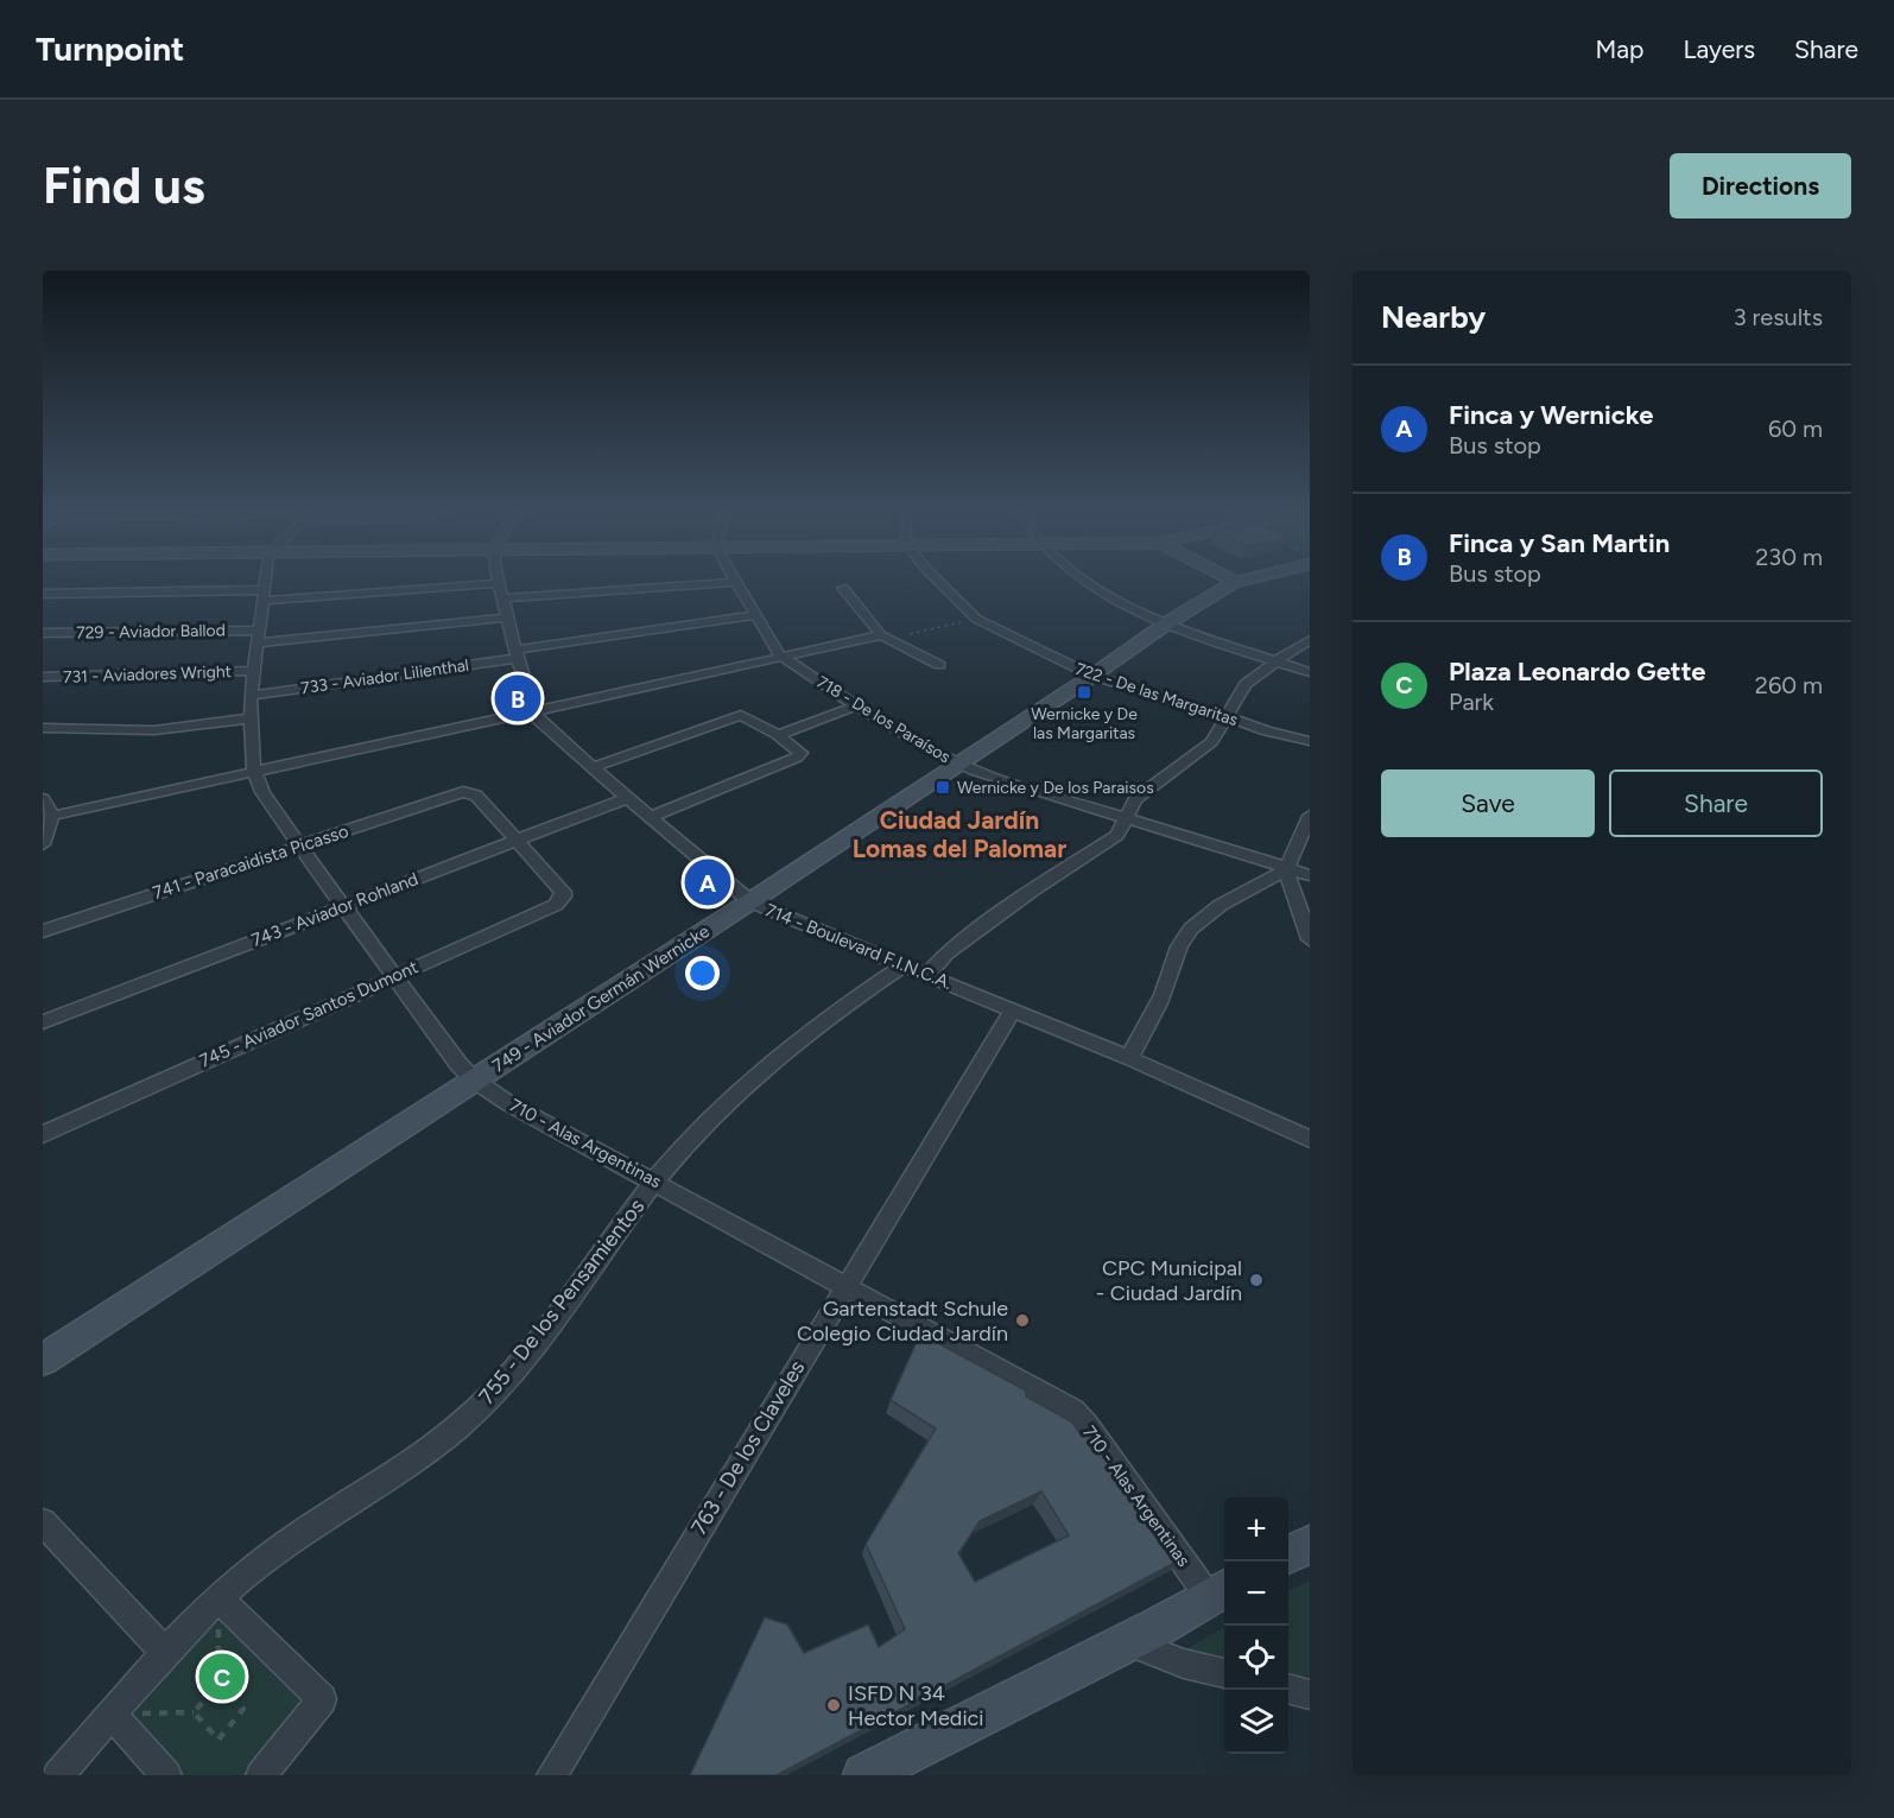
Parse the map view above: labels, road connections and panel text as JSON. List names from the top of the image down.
{
  "streets": {
    "street": [
      "729 - Aviador Ballod",
      "731 - Aviadores Wright",
      "733 - Aviador Lilienthal",
      "722 - De las Margaritas",
      "718 - De los Paraísos",
      "741 - Paracaidista Picasso",
      "743 - Aviador Rohland",
      "714 - Boulevard F.I.N.C.A.",
      "749 - Aviador Germán Wernicke",
      "745 - Aviador Santos Dumont",
      "710 - Alas Argentinas",
      "755 - De los Pensamientos",
      "763 - De los Claveles"
    ]
  },
  "crossings": [
    ["729 - Aviador Ballod", "710 - Alas Argentinas"],
    ["731 - Aviadores Wright", "710 - Alas Argentinas"],
    ["733 - Aviador Lilienthal", "718 - De los Paraísos"],
    ["733 - Aviador Lilienthal", "714 - Boulevard F.I.N.C.A."],
    ["733 - Aviador Lilienthal", "710 - Alas Argentinas"],
    ["722 - De las Margaritas", "749 - Aviador Germán Wernicke"],
    ["718 - De los Paraísos", "749 - Aviador Germán Wernicke"],
    ["741 - Paracaidista Picasso", "743 - Aviador Rohland"],
    ["741 - Paracaidista Picasso", "745 - Aviador Santos Dumont"],
    ["741 - Paracaidista Picasso", "710 - Alas Argentinas"],
    ["743 - Aviador Rohland", "714 - Boulevard F.I.N.C.A."],
    ["743 - Aviador Rohland", "745 - Aviador Santos Dumont"],
    ["743 - Aviador Rohland", "710 - Alas Argentinas"],
    ["714 - Boulevard F.I.N.C.A.", "749 - Aviador Germán Wernicke"],
    ["714 - Boulevard F.I.N.C.A.", "755 - De los Pensamientos"],
    ["714 - Boulevard F.I.N.C.A.", "763 - De los Claveles"],
    ["749 - Aviador Germán Wernicke", "710 - Alas Argentinas"],
    ["745 - Aviador Santos Dumont", "710 - Alas Argentinas"],
    ["710 - Alas Argentinas", "755 - De los Pensamientos"],
    ["710 - Alas Argentinas", "763 - De los Claveles"]
  ],
  "districts": ["Ciudad Jardín Lomas del Palomar"],
  "places": {
    "transit": ["Wernicke y De las Margaritas", "Wernicke y De los Paraisos"],
    "other": ["CPC Municipal - Ciudad Jardín", "Gartenstadt Schule Colegio Ciudad Jardín", "ISFD N 34 Hector Medici"]
  },
  "page": {
    "header": "Turnpoint",
    "nav": ["Map", "Layers", "Share"],
    "buttons": [
      "Directions",
      ["Save", "Share"]
    ],
    "title": "Find us",
    "heading": ["Nearby", "3 results"],
    "list": [
      {
        "mark": "A",
        "name": "Finca y Wernicke",
        "note": "Bus stop",
        "value": "60 m"
      },
      {
        "mark": "B",
        "name": "Finca y San Martin",
        "note": "Bus stop",
        "value": "230 m"
      },
      {
        "mark": "C",
        "name": "Plaza Leonardo Gette",
        "note": "Park",
        "value": "260 m"
      }
    ],
    "pins": ["B", "A", "C"],
    "map_buttons": ["+", "−"]
  }
}
